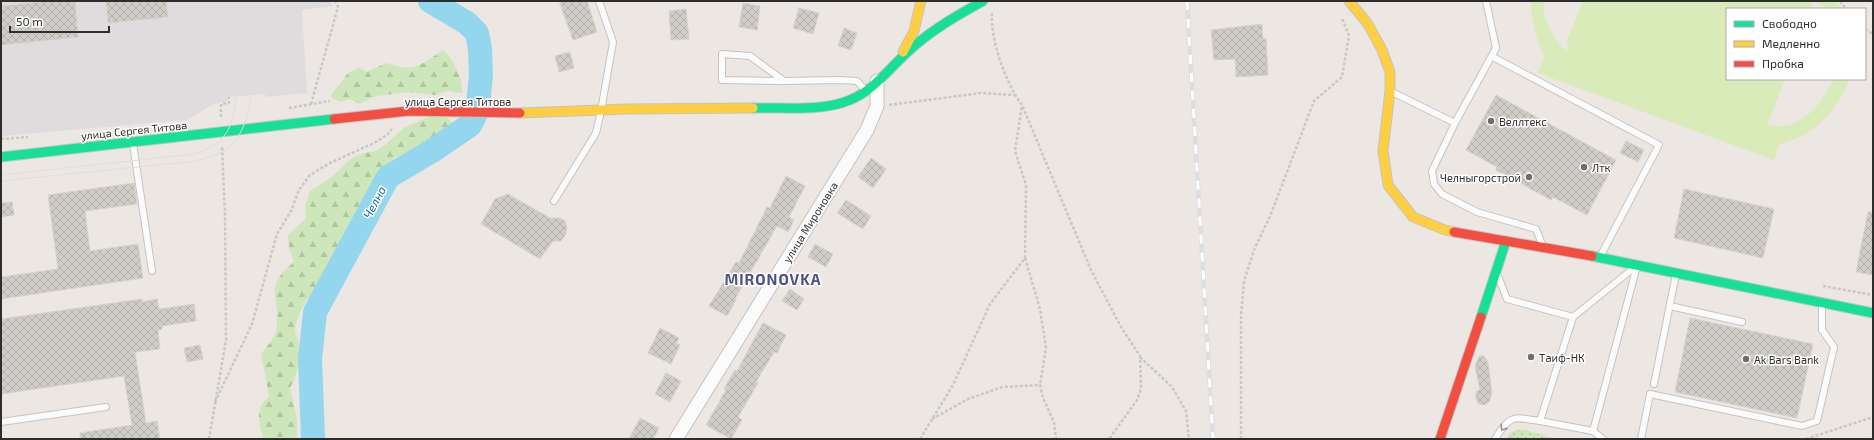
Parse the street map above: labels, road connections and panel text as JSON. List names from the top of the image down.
{
  "streets": {
    "street": ["улица Сергея Титова", "улица Мироновка"]
  },
  "crossings": [
    ["улица Сергея Титова", "улица Мироновка"]
  ],
  "districts": ["MIRONOVKA"],
  "water": ["Челна"],
  "places": [
    "Веллтекс",
    "Лтк",
    "Челныгорстрой",
    "Таиф-НК",
    "Ak Bars Bank"
  ],
  "legend": ["Свободно", "Медленно", "Пробка"],
  "scale_bar": "50 m"
}
